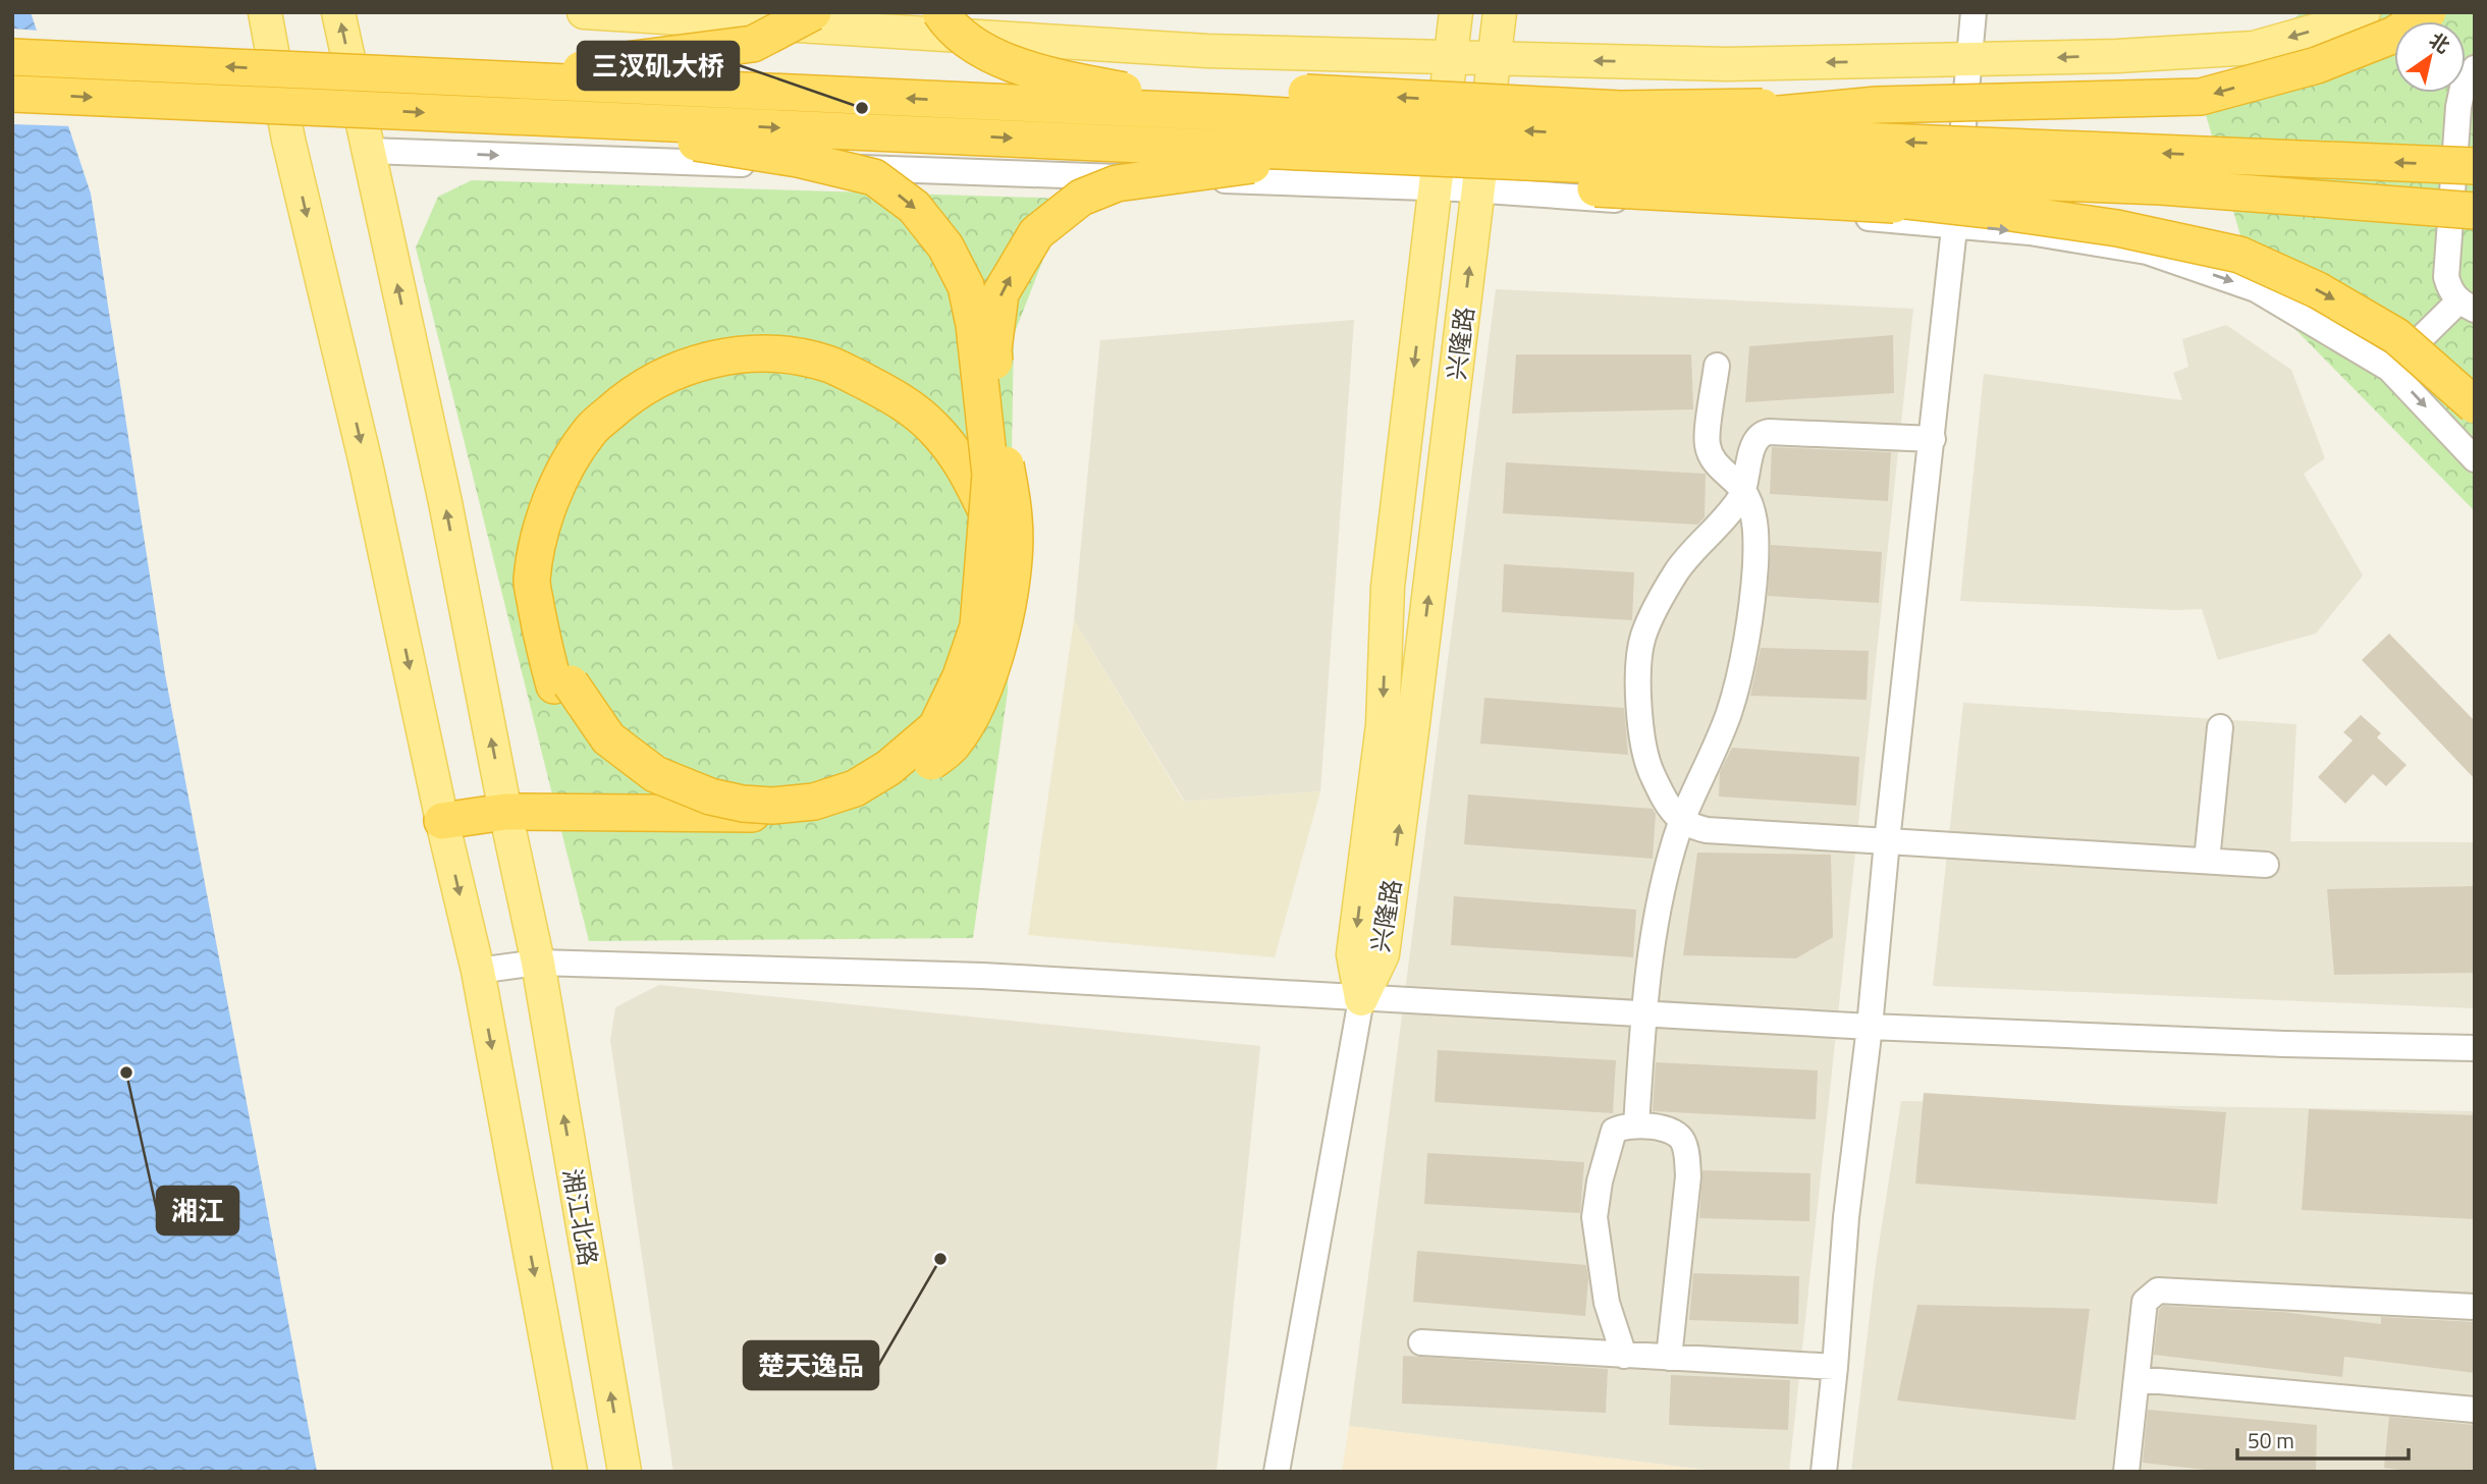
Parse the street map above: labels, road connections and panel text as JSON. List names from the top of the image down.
{
  "streets": {
    "main road": ["兴隆路", "湘江北路"]
  },
  "places": ["三汊矶大桥", "湘江", "楚天逸品"],
  "scale_bar": "50 m",
  "north": "top right"
}
